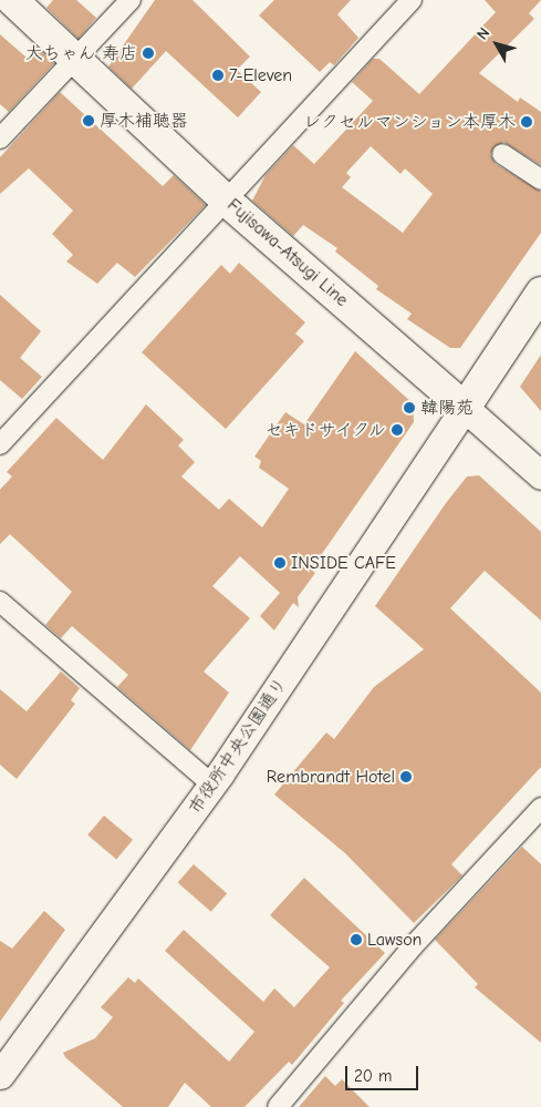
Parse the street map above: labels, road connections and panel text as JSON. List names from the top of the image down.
{
  "streets": {
    "main road": ["Fujisawa-Atsugi Line", "市役所中央公園通り"]
  },
  "crossings": [
    ["Fujisawa-Atsugi Line", "市役所中央公園通り"]
  ],
  "places": [
    "大ちゃん 寿店",
    "7-Eleven",
    "厚木補聴器",
    "レクセルマンション本厚木",
    "韓陽苑",
    "セキドサイクル",
    "INSIDE CAFE",
    "Rembrandt Hotel",
    "Lawson"
  ],
  "scale_bar": "20 m",
  "north": "top left"
}
